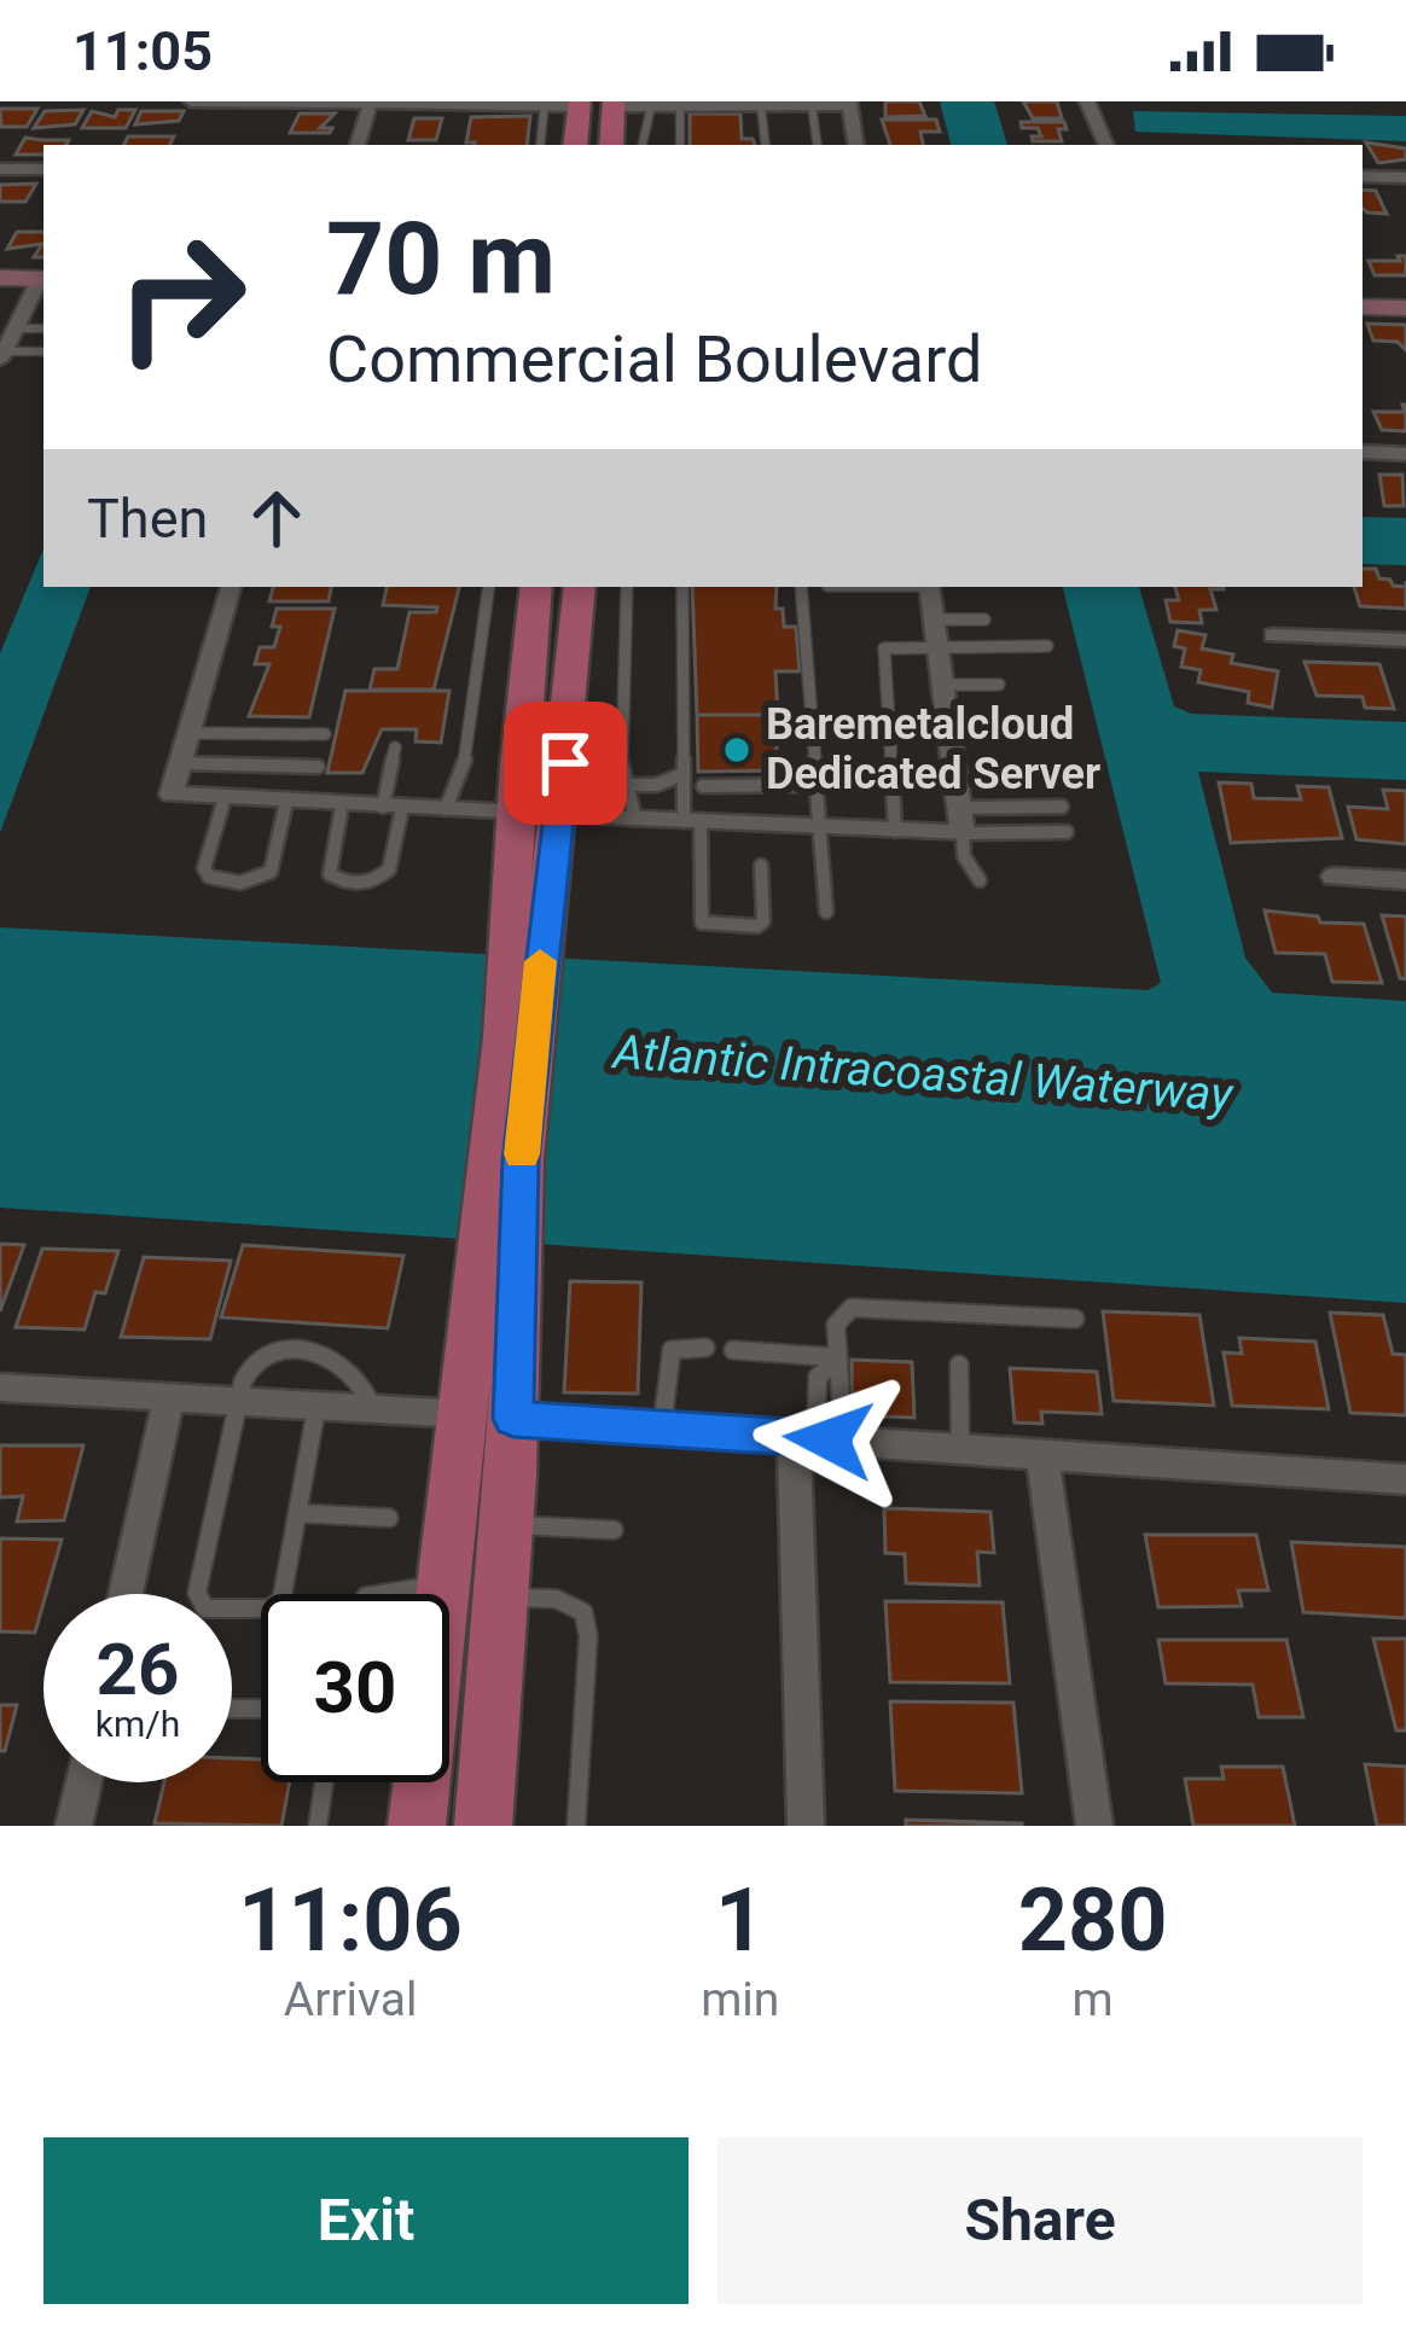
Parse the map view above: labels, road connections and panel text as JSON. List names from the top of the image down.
{
  "water": ["Atlantic Intracoastal Waterway"],
  "places": ["Baremetalcloud Dedicated Server"],
  "page": {
    "status": "11:05",
    "turn": ["70 m", "Commercial Boulevard"],
    "then": "Then",
    "speed": "26 km/h",
    "limit": "30",
    "eta": [
      "11:06",
      "Arrival",
      "1",
      "min",
      "280",
      "m"
    ],
    "buttons": ["Exit", "Share"]
  }
}
